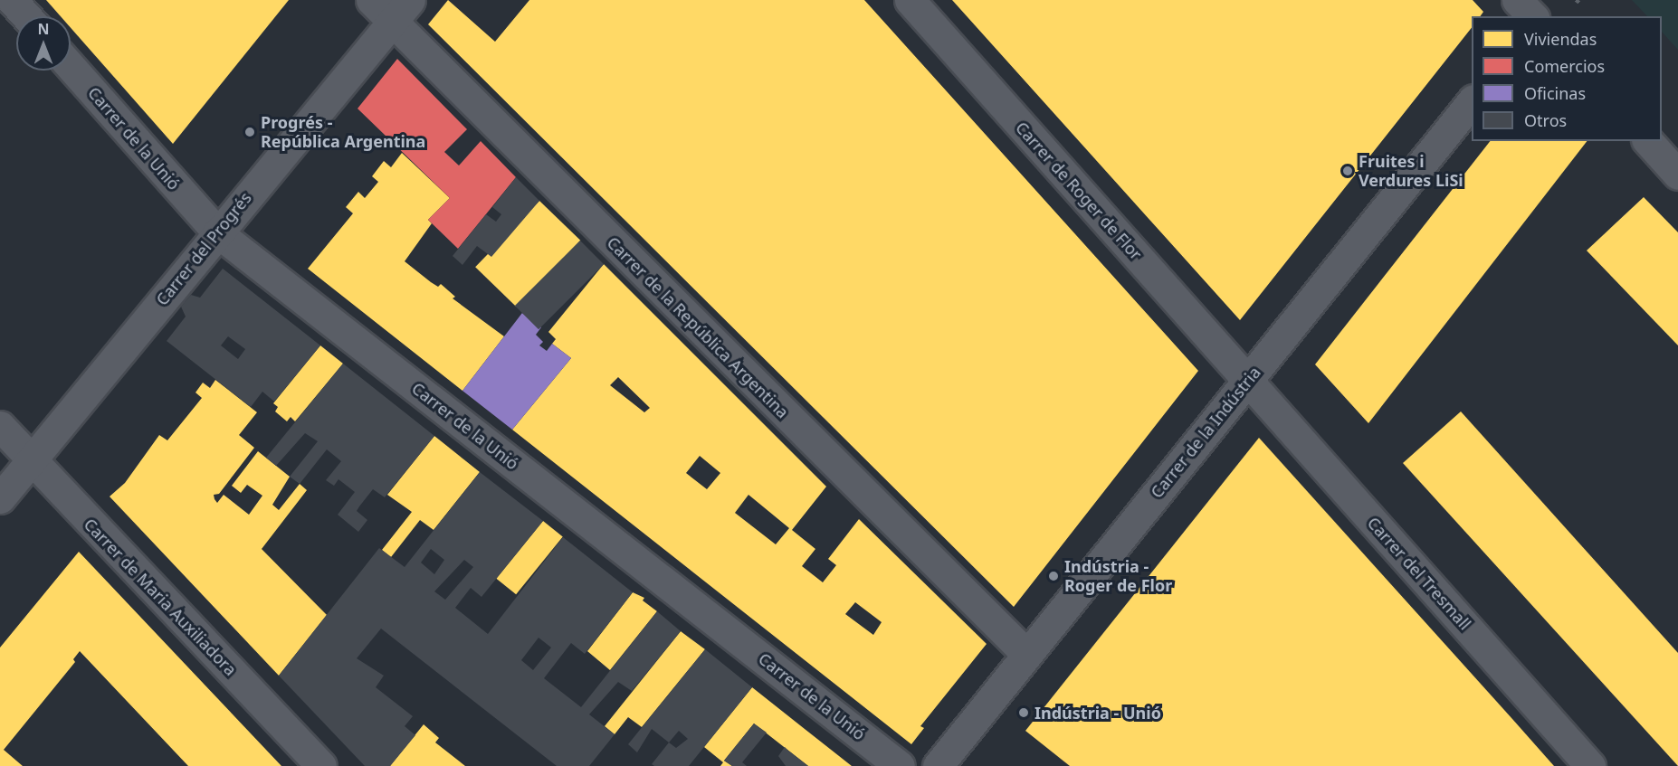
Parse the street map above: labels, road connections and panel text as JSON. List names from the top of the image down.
{
  "streets": {
    "street": [
      "Carrer de la Unió",
      "Carrer de Roger de Flor",
      "Carrer del Progrés",
      "Carrer de la República Argentina",
      "Carrer de la Indústria",
      "Carrer del Tresmall",
      "Carrer de Maria Auxiliadora"
    ]
  },
  "crossings": [
    ["Carrer de la Unió", "Carrer del Progrés"],
    ["Carrer de Roger de Flor", "Carrer de la Indústria"],
    ["Carrer de Roger de Flor", "Carrer del Tresmall"],
    ["Carrer del Progrés", "Carrer de la República Argentina"],
    ["Carrer del Progrés", "Carrer de Maria Auxiliadora"],
    ["Carrer de la República Argentina", "Carrer de la Indústria"],
    ["Carrer de la Indústria", "Carrer del Tresmall"]
  ],
  "places": [
    "Progrés - República Argentina",
    "Fruites i Verdures LiSi",
    "Indústria - Roger de Flor",
    "Indústria - Unió"
  ],
  "legend": [
    "Viviendas",
    "Comercios",
    "Oficinas",
    "Otros"
  ],
  "north": "top"
}
